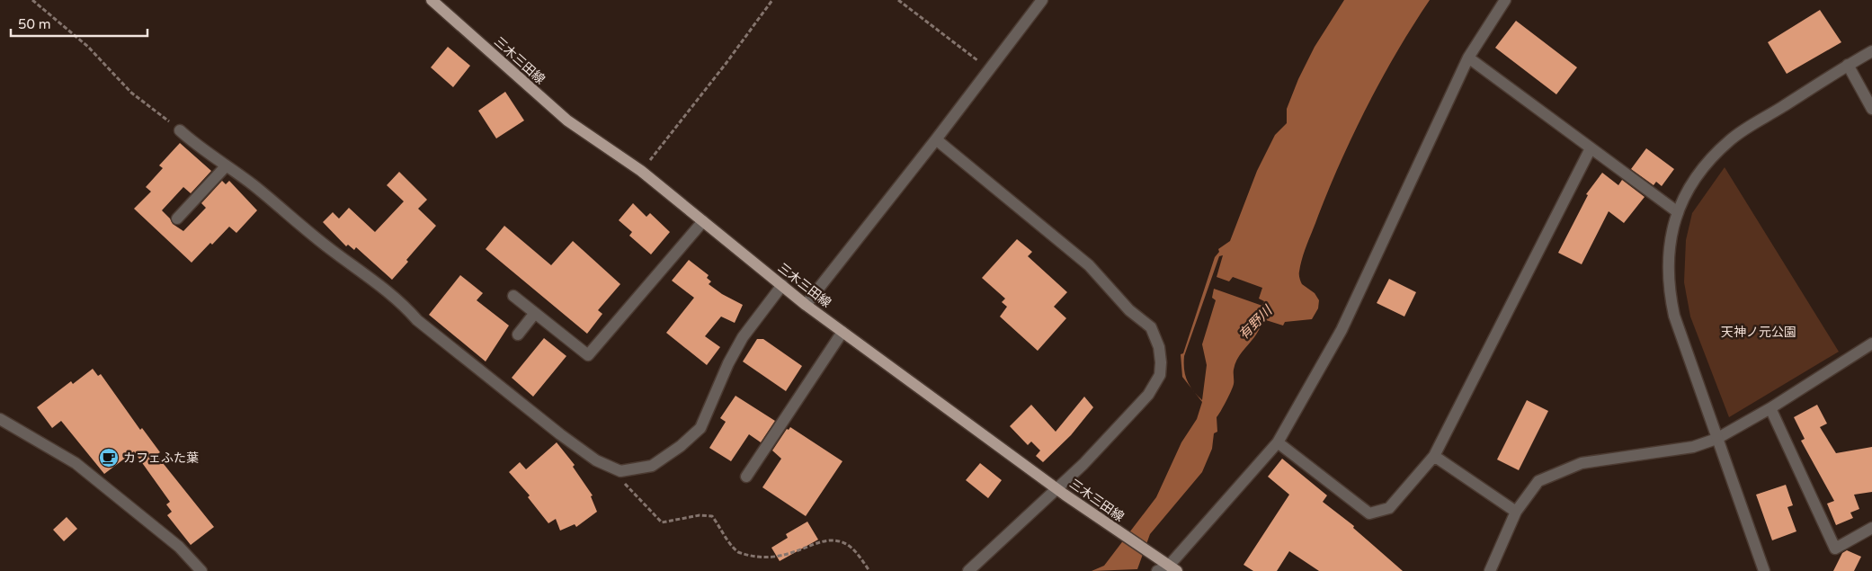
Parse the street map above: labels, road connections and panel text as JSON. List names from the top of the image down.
{
  "streets": {
    "main road": ["三木三田線"]
  },
  "water": ["有野川"],
  "parks": ["天神ノ元公園"],
  "places": {
    "cafe": ["カフェふた葉"]
  },
  "scale_bar": "50 m"
}
